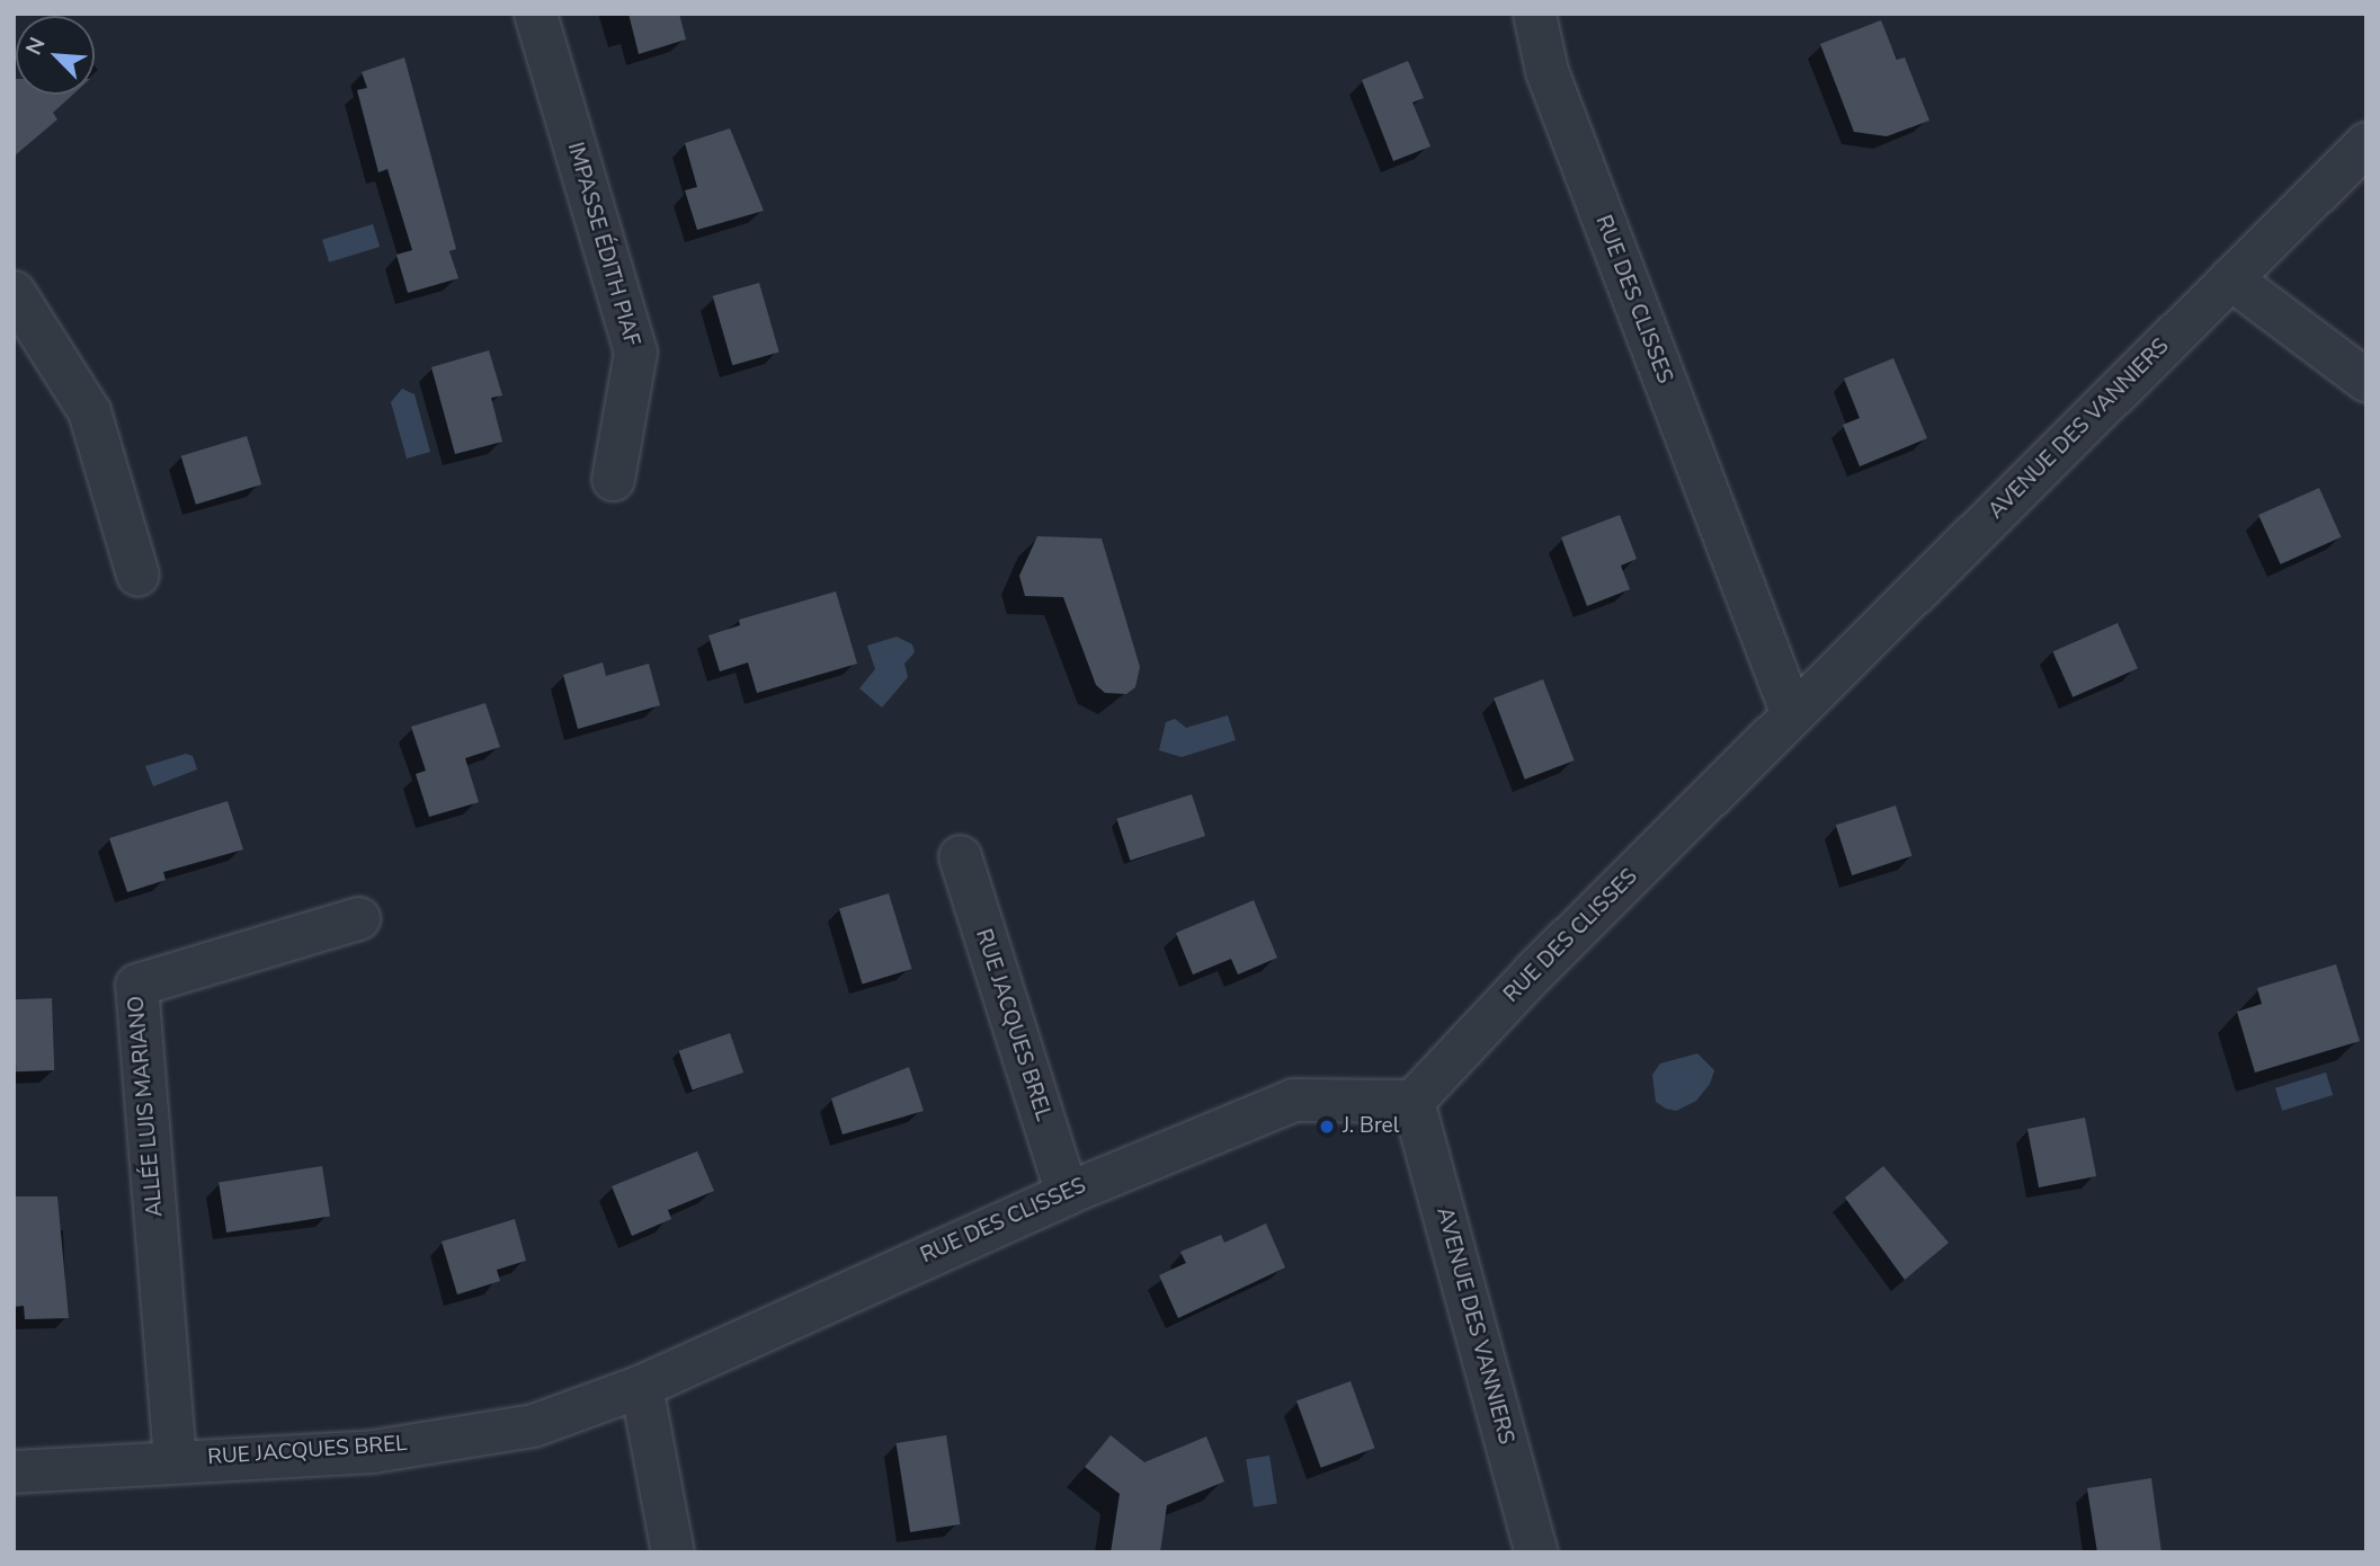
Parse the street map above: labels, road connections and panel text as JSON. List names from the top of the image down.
{
  "streets": {
    "street": [
      "IMPASSE ÉDITH PIAF",
      "RUE DES CLISSES",
      "AVENUE DES VANNIERS",
      "RUE JACQUES BREL",
      "ALLÉE LUIS MARIANO"
    ]
  },
  "crossings": [
    ["RUE DES CLISSES", "AVENUE DES VANNIERS"],
    ["RUE DES CLISSES", "RUE JACQUES BREL"],
    ["RUE JACQUES BREL", "ALLÉE LUIS MARIANO"]
  ],
  "places": ["J. Brel"],
  "north": "top left"
}
